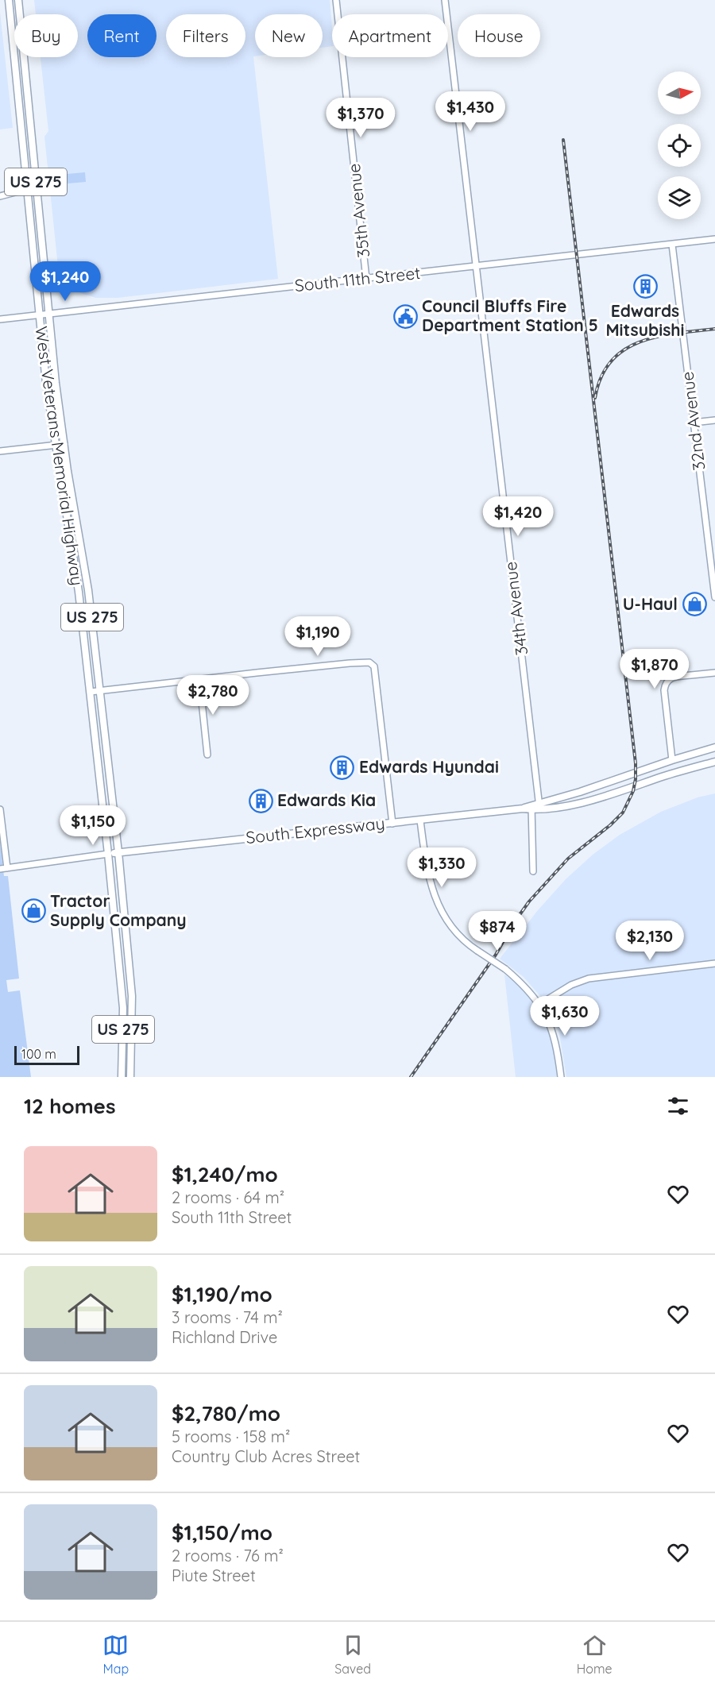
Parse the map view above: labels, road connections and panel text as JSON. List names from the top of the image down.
{
  "streets": {
    "main road": ["US 275", "West Veterans Memorial Highway", "South Expressway"],
    "street": [
      "35th Avenue",
      "South 11th Street",
      "32nd Avenue",
      "34th Avenue"
    ]
  },
  "crossings": [
    ["US 275", "West Veterans Memorial Highway"],
    ["US 275", "South Expressway"],
    ["35th Avenue", "South 11th Street"],
    ["South 11th Street", "32nd Avenue"],
    ["South 11th Street", "West Veterans Memorial Highway"],
    ["South 11th Street", "34th Avenue"],
    ["West Veterans Memorial Highway", "South Expressway"],
    ["34th Avenue", "South Expressway"]
  ],
  "places": {
    "building": ["Edwards Mitsubishi", "Edwards Hyundai", "Edwards Kia"],
    "public building": ["Council Bluffs Fire Department Station 5"],
    "shop": ["U-Haul", "Tractor Supply Company"]
  },
  "scale_bar": "100 m",
  "north": "right",
  "page": {
    "chip": [
      "Buy",
      "Rent",
      "Filters",
      "New",
      "Apartment",
      "House"
    ],
    "price": [
      "$1,430",
      "$1,370",
      "$1,240",
      "$1,420",
      "$1,190",
      "$1,870",
      "$2,780",
      "$1,150",
      "$1,330",
      "$874",
      "$2,130",
      "$1,630"
    ],
    "scale": "100 m",
    "heading": "12 homes",
    "list": [
      {
        "name": "$1,240/mo",
        "note": "2 rooms · 64 m² · South 11th Street"
      },
      {
        "name": "$1,190/mo",
        "note": "3 rooms · 74 m² · Richland Drive"
      },
      {
        "name": "$2,780/mo",
        "note": "5 rooms · 158 m² · Country Club Acres Street"
      },
      {
        "name": "$1,150/mo",
        "note": "2 rooms · 76 m² · Piute Street"
      }
    ],
    "tabs": ["Map", "Saved", "Home"]
  }
}
